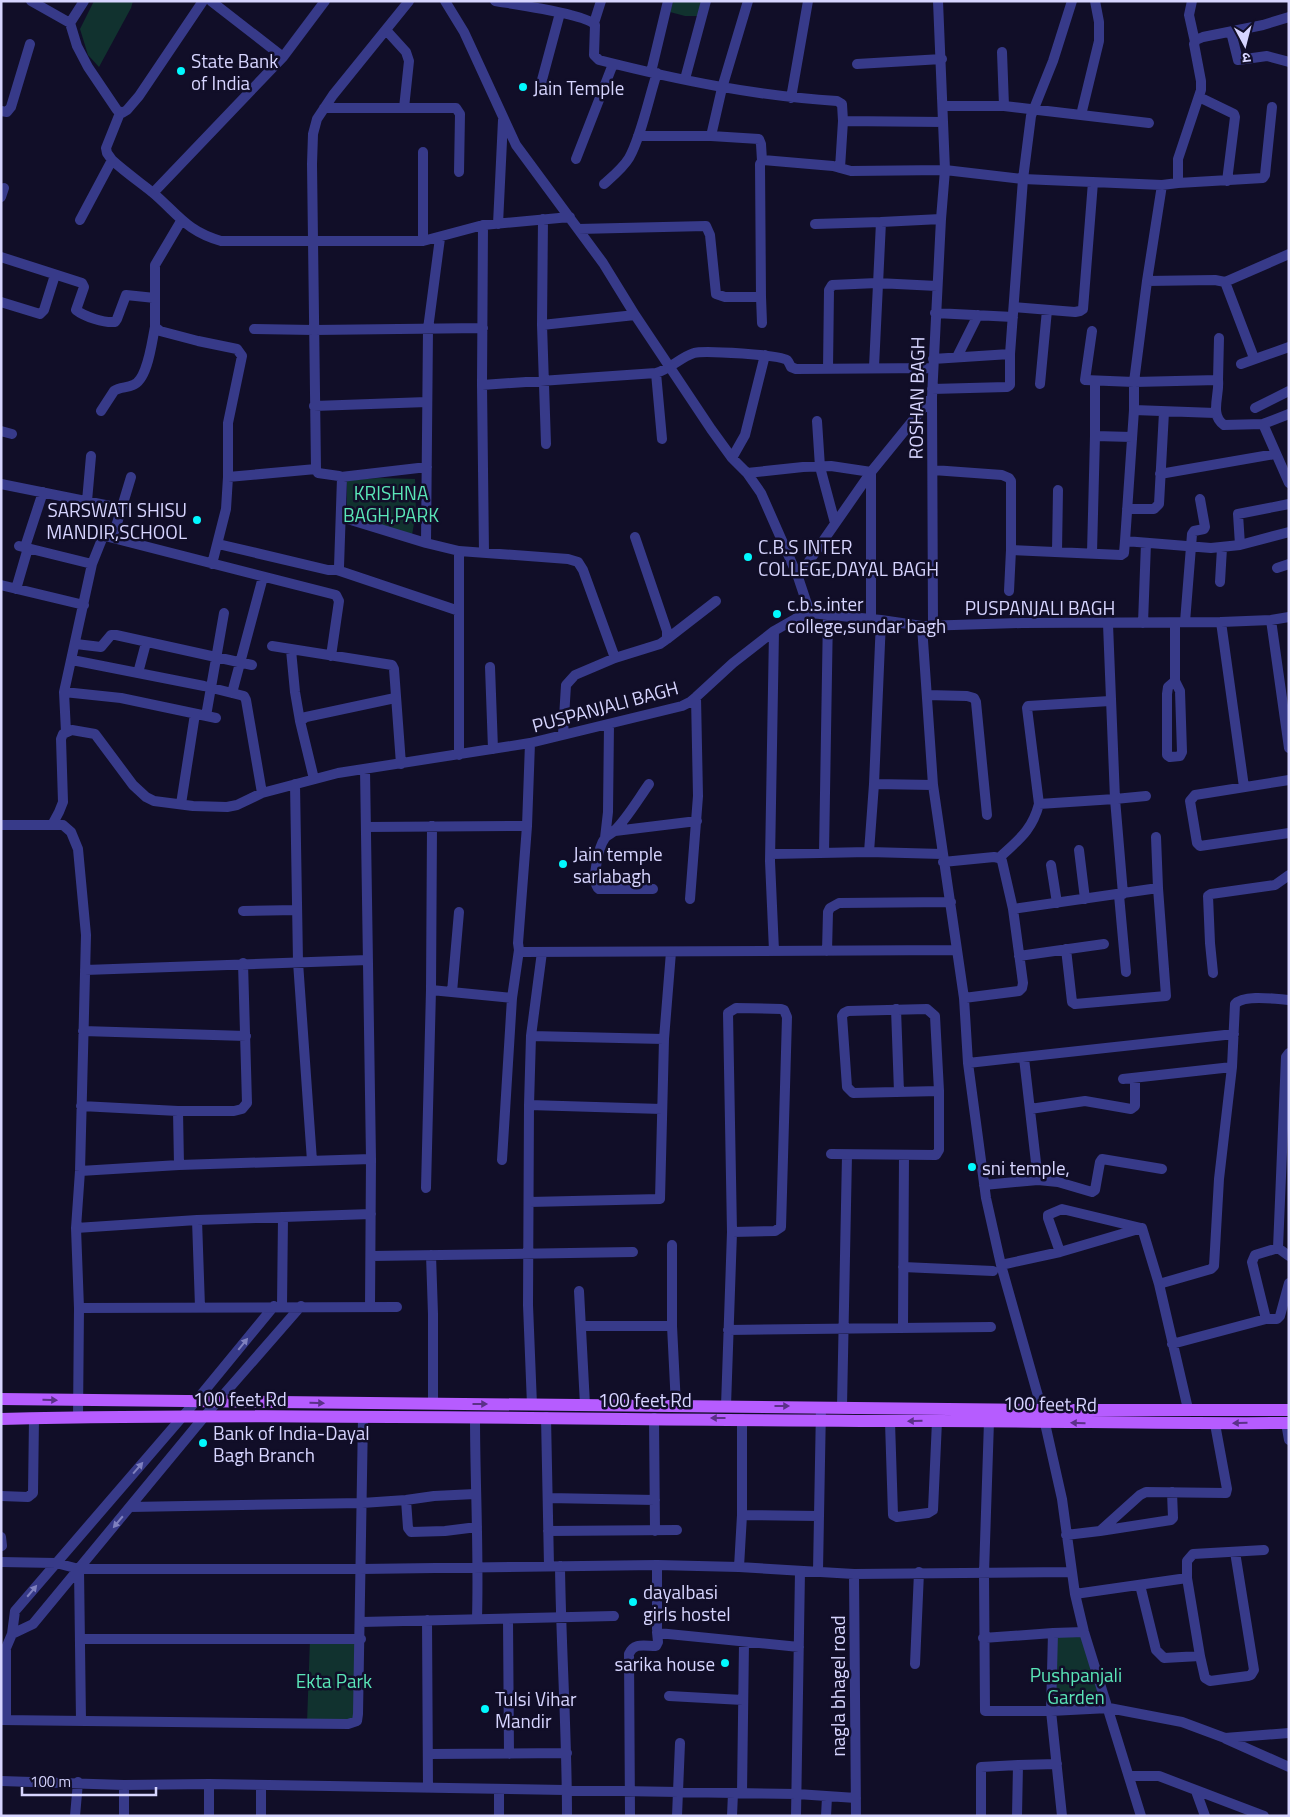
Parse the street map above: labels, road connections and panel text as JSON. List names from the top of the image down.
{
  "streets": {
    "main road": ["100 feet Rd"],
    "street": ["ROSHAN BAGH", "PUSPANJALI BAGH", "nagla bhagel road"]
  },
  "crossings": [
    ["ROSHAN BAGH", "PUSPANJALI BAGH"],
    ["ROSHAN BAGH", "100 feet Rd"]
  ],
  "parks": ["KRISHNA BAGH,PARK", "Pushpanjali Garden", "Ekta Park"],
  "places": [
    "State Bank of India",
    "Jain Temple",
    "SARSWATI SHISU MANDIR,SCHOOL",
    "C.B.S INTER COLLEGE,DAYAL BAGH",
    "c.b.s.inter college,sundar bagh",
    "Jain temple sarlabagh",
    "sni temple,",
    "Bank of India-Dayal Bagh Branch",
    "dayalbasi girls hostel",
    "sarika house",
    "Tulsi Vihar Mandir"
  ],
  "scale_bar": "100 m",
  "north": "bottom"
}
